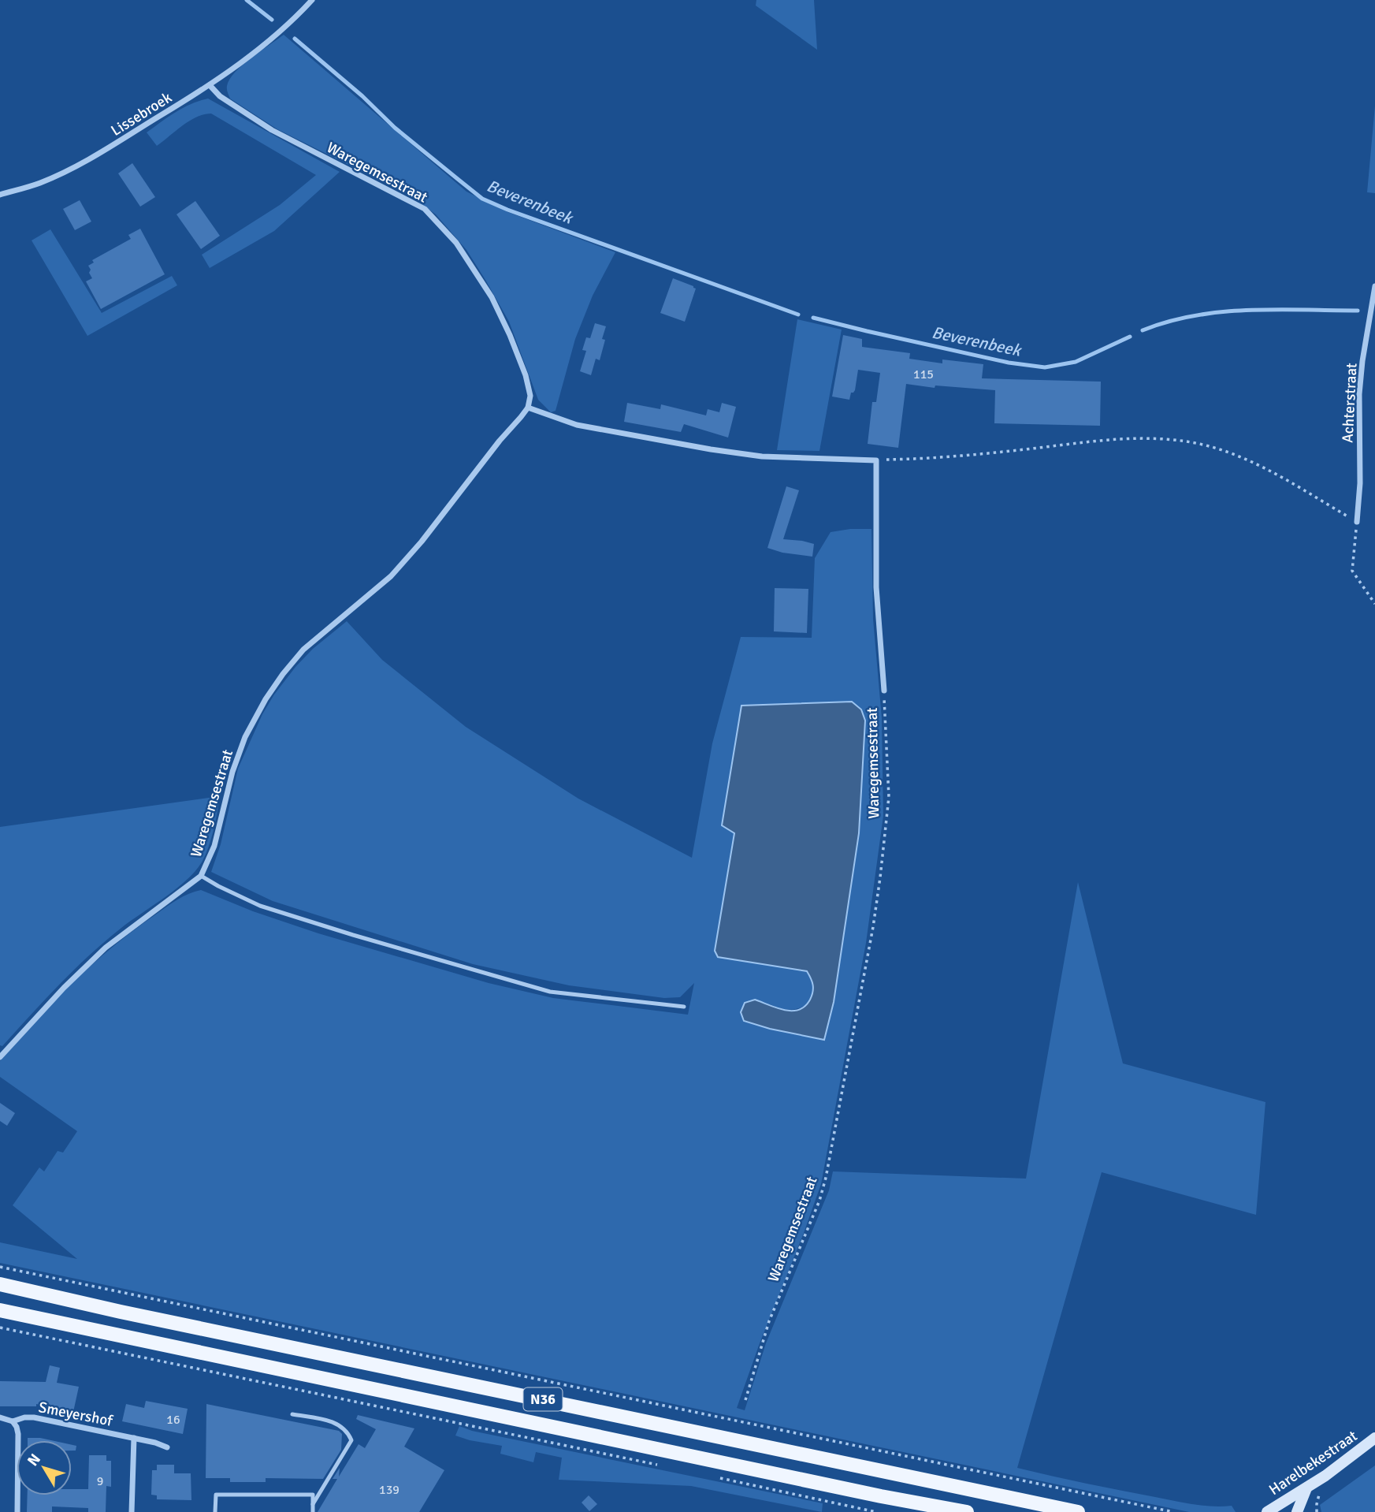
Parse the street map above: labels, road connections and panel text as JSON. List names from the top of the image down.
{
  "streets": {
    "main road": ["N36"],
    "street": [
      "Lissebroek",
      "Waregemsestraat",
      "Achterstraat",
      "Smeyershof",
      "Harelbekestraat"
    ]
  },
  "crossings": [
    ["Lissebroek", "Waregemsestraat"]
  ],
  "water": ["Beverenbeek"],
  "house_numbers": [
    "115",
    "16",
    "9",
    "139"
  ],
  "north": "top left"
}
